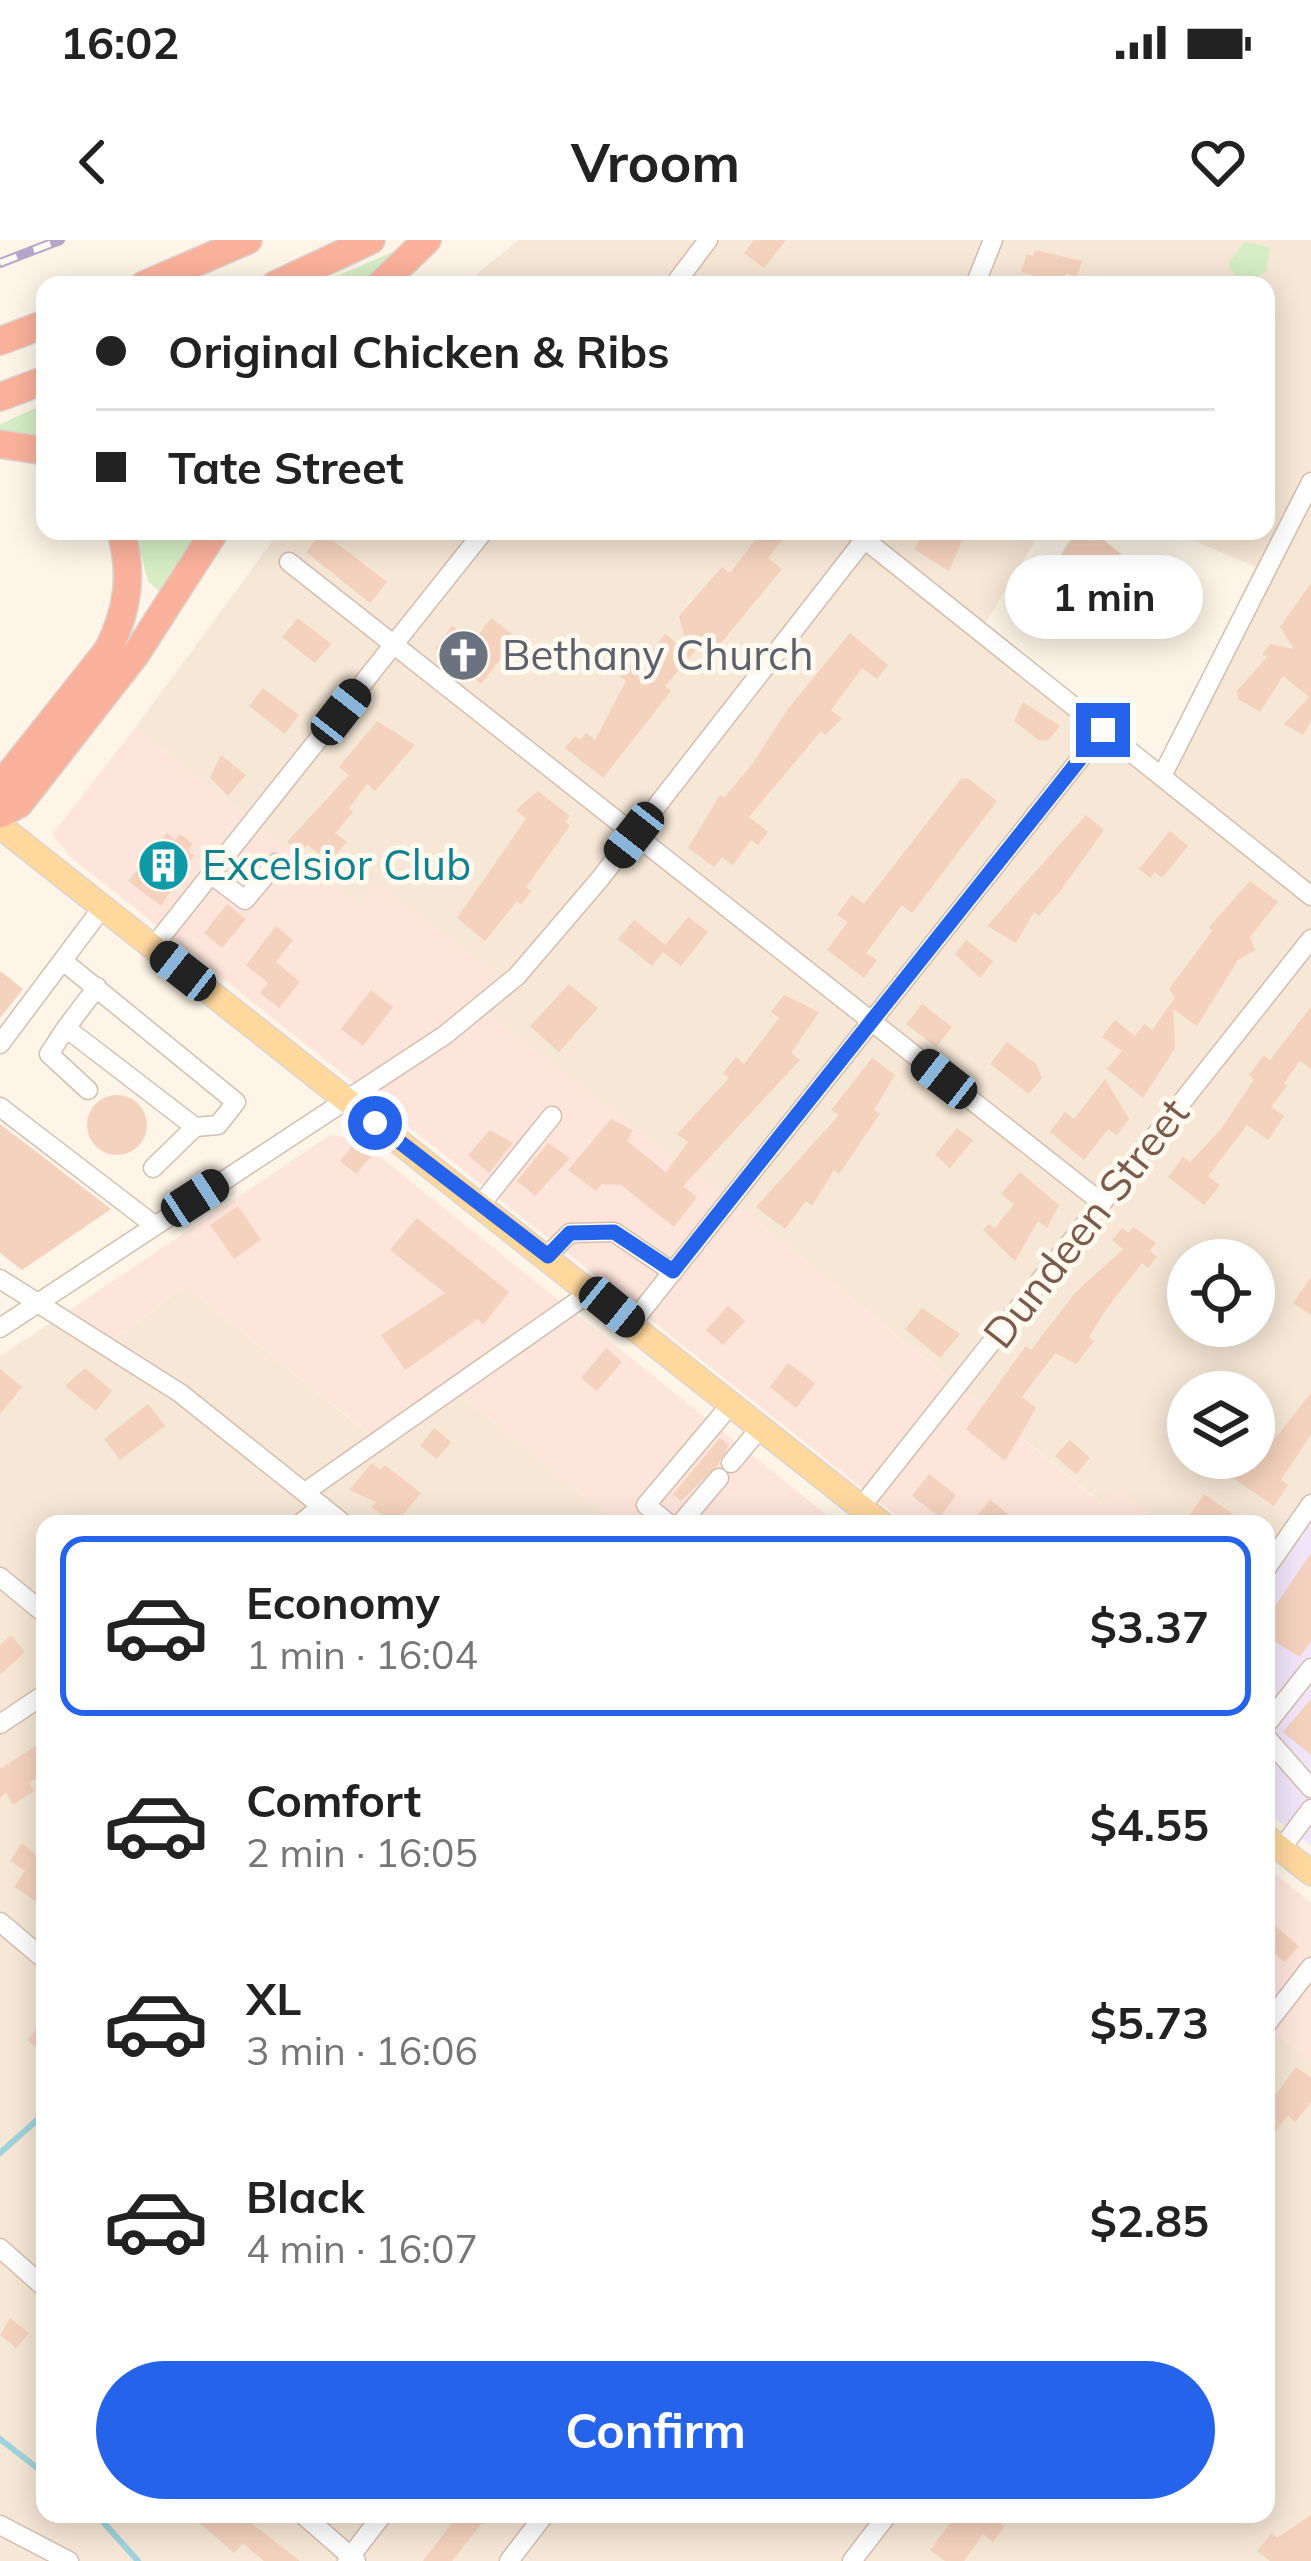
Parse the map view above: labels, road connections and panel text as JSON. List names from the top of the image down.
{
  "streets": {
    "street": ["Dundeen Street"]
  },
  "places": {
    "church": ["Bethany Church"],
    "building": ["Excelsior Club"]
  },
  "page": {
    "status": "16:02",
    "header": "Vroom",
    "banner": ["Original Chicken & Ribs", "Tate Street"],
    "bubble": "1 min",
    "list": [
      {
        "name": "Economy",
        "note": "1 min · 16:04",
        "value": "$3.37"
      },
      {
        "name": "Comfort",
        "note": "2 min · 16:05",
        "value": "$4.55"
      },
      {
        "name": "XL",
        "note": "3 min · 16:06",
        "value": "$5.73"
      },
      {
        "name": "Black",
        "note": "4 min · 16:07",
        "value": "$2.85"
      }
    ],
    "buttons": "Confirm"
  }
}
